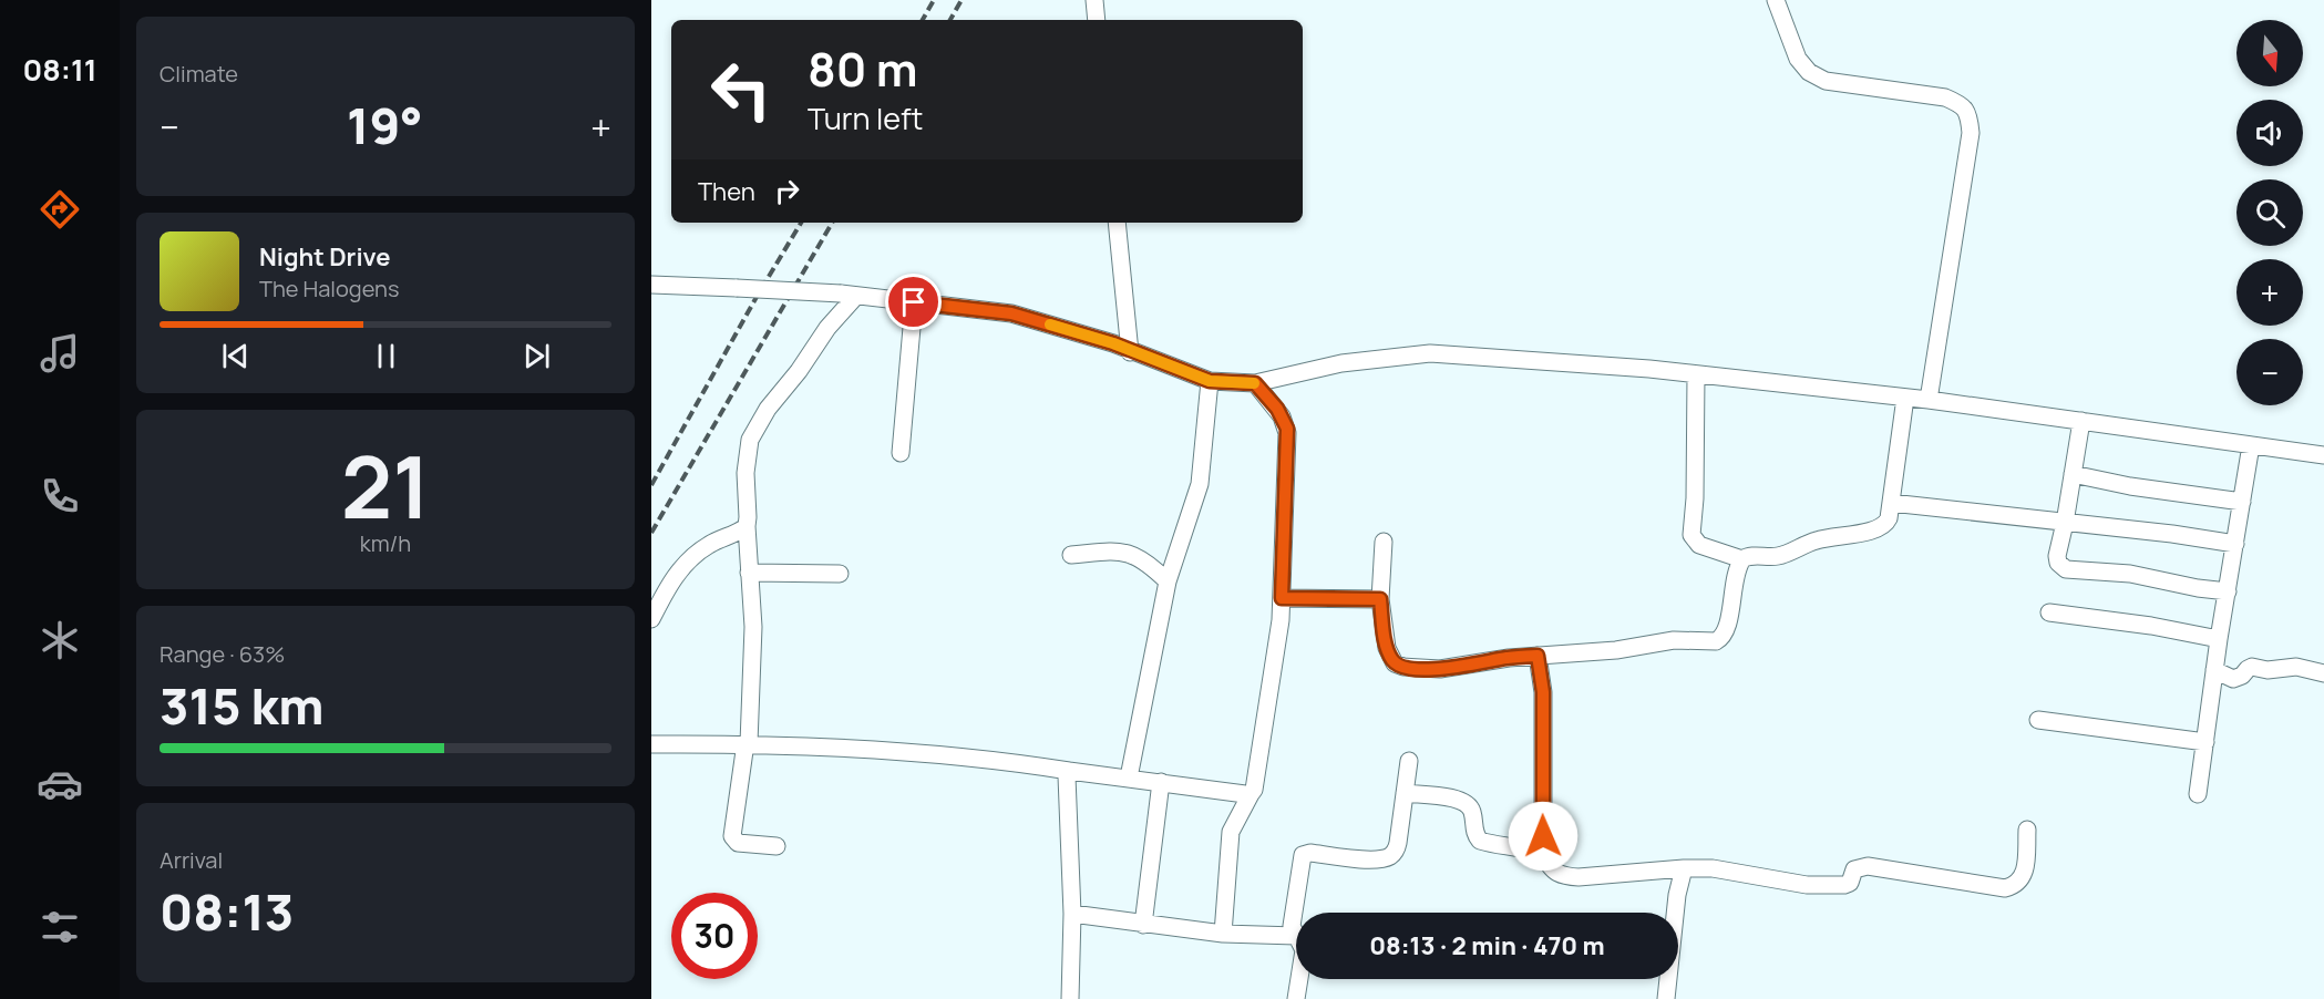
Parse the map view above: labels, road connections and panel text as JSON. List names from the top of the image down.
{
  "north": "bottom",
  "page": {
    "tabs": "08:11",
    "tile": [
      "Climate",
      ["21", "km/h"],
      ["Range · 63%", "315 km"],
      ["Arrival", "08:13"]
    ],
    "map_buttons": ["+", "−"],
    "turn": ["80 m", "Turn left"],
    "heat": ["−", "19°", "+"],
    "then": "Then",
    "song": ["Night Drive", "The Halogens"],
    "limit": "30",
    "trip": "08:13 · 2 min · 470 m"
  }
}
